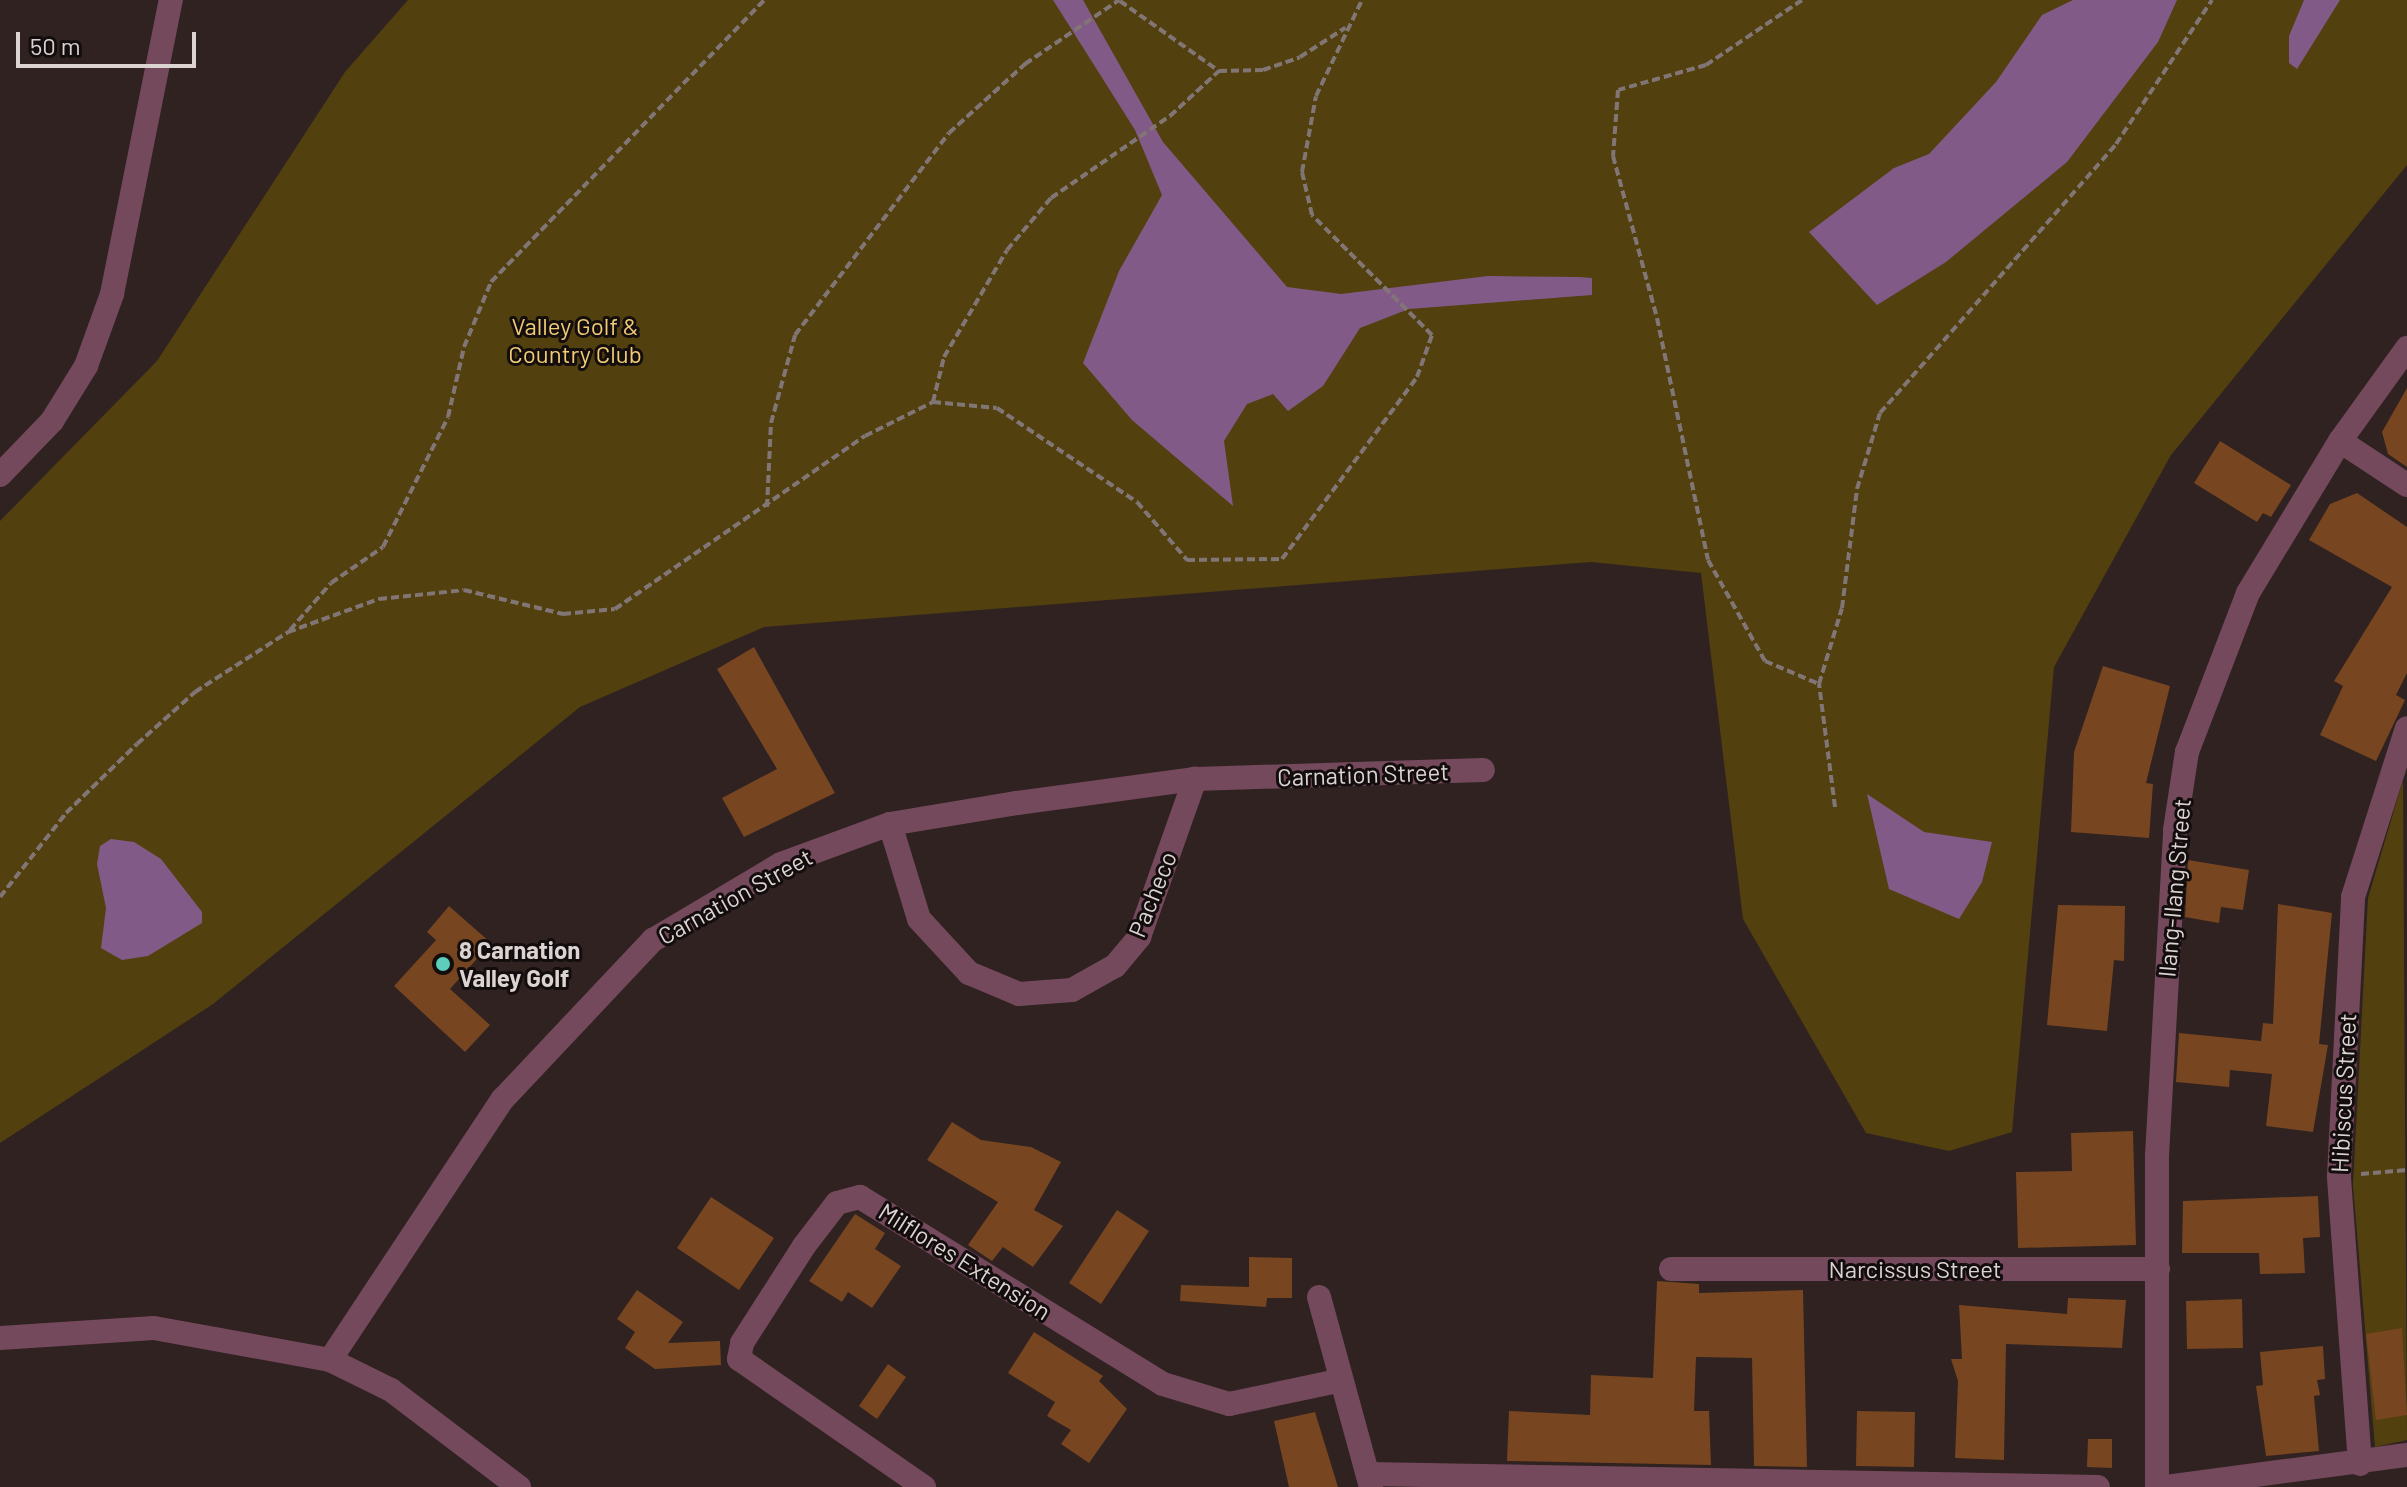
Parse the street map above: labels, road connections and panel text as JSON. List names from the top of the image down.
{
  "streets": {
    "street": [
      "Carnation Street",
      "Ilang-Ilang Street",
      "Pacheco",
      "Hibiscus Street",
      "Milflores Extension",
      "Narcissus Street"
    ]
  },
  "crossings": [
    ["Carnation Street", "Pacheco"],
    ["Ilang-Ilang Street", "Narcissus Street"]
  ],
  "parks": ["Valley Golf & Country Club"],
  "places": ["8 Carnation Valley Golf"],
  "scale_bar": "50 m"
}
